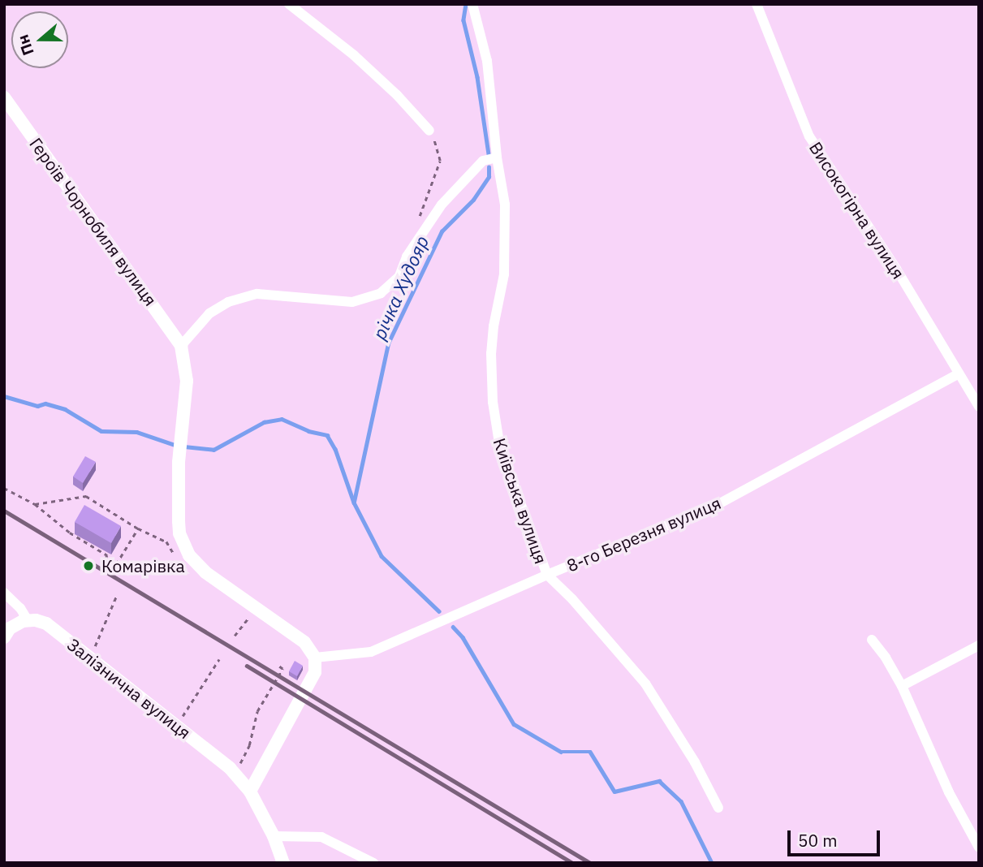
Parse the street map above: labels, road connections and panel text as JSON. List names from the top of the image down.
{
  "streets": {
    "street": [
      "Високогірна вулиця",
      "Героїв Чорнобиля вулиця",
      "Київська вулиця",
      "8-го Березня вулиця",
      "Залізнична вулиця"
    ]
  },
  "crossings": [
    ["Високогірна вулиця", "8-го Березня вулиця"],
    ["Героїв Чорнобиля вулиця", "8-го Березня вулиця"],
    ["Київська вулиця", "8-го Березня вулиця"]
  ],
  "water": ["річка Худояр"],
  "places": ["Комарівка"],
  "scale_bar": "50 m",
  "north": "left"
}
